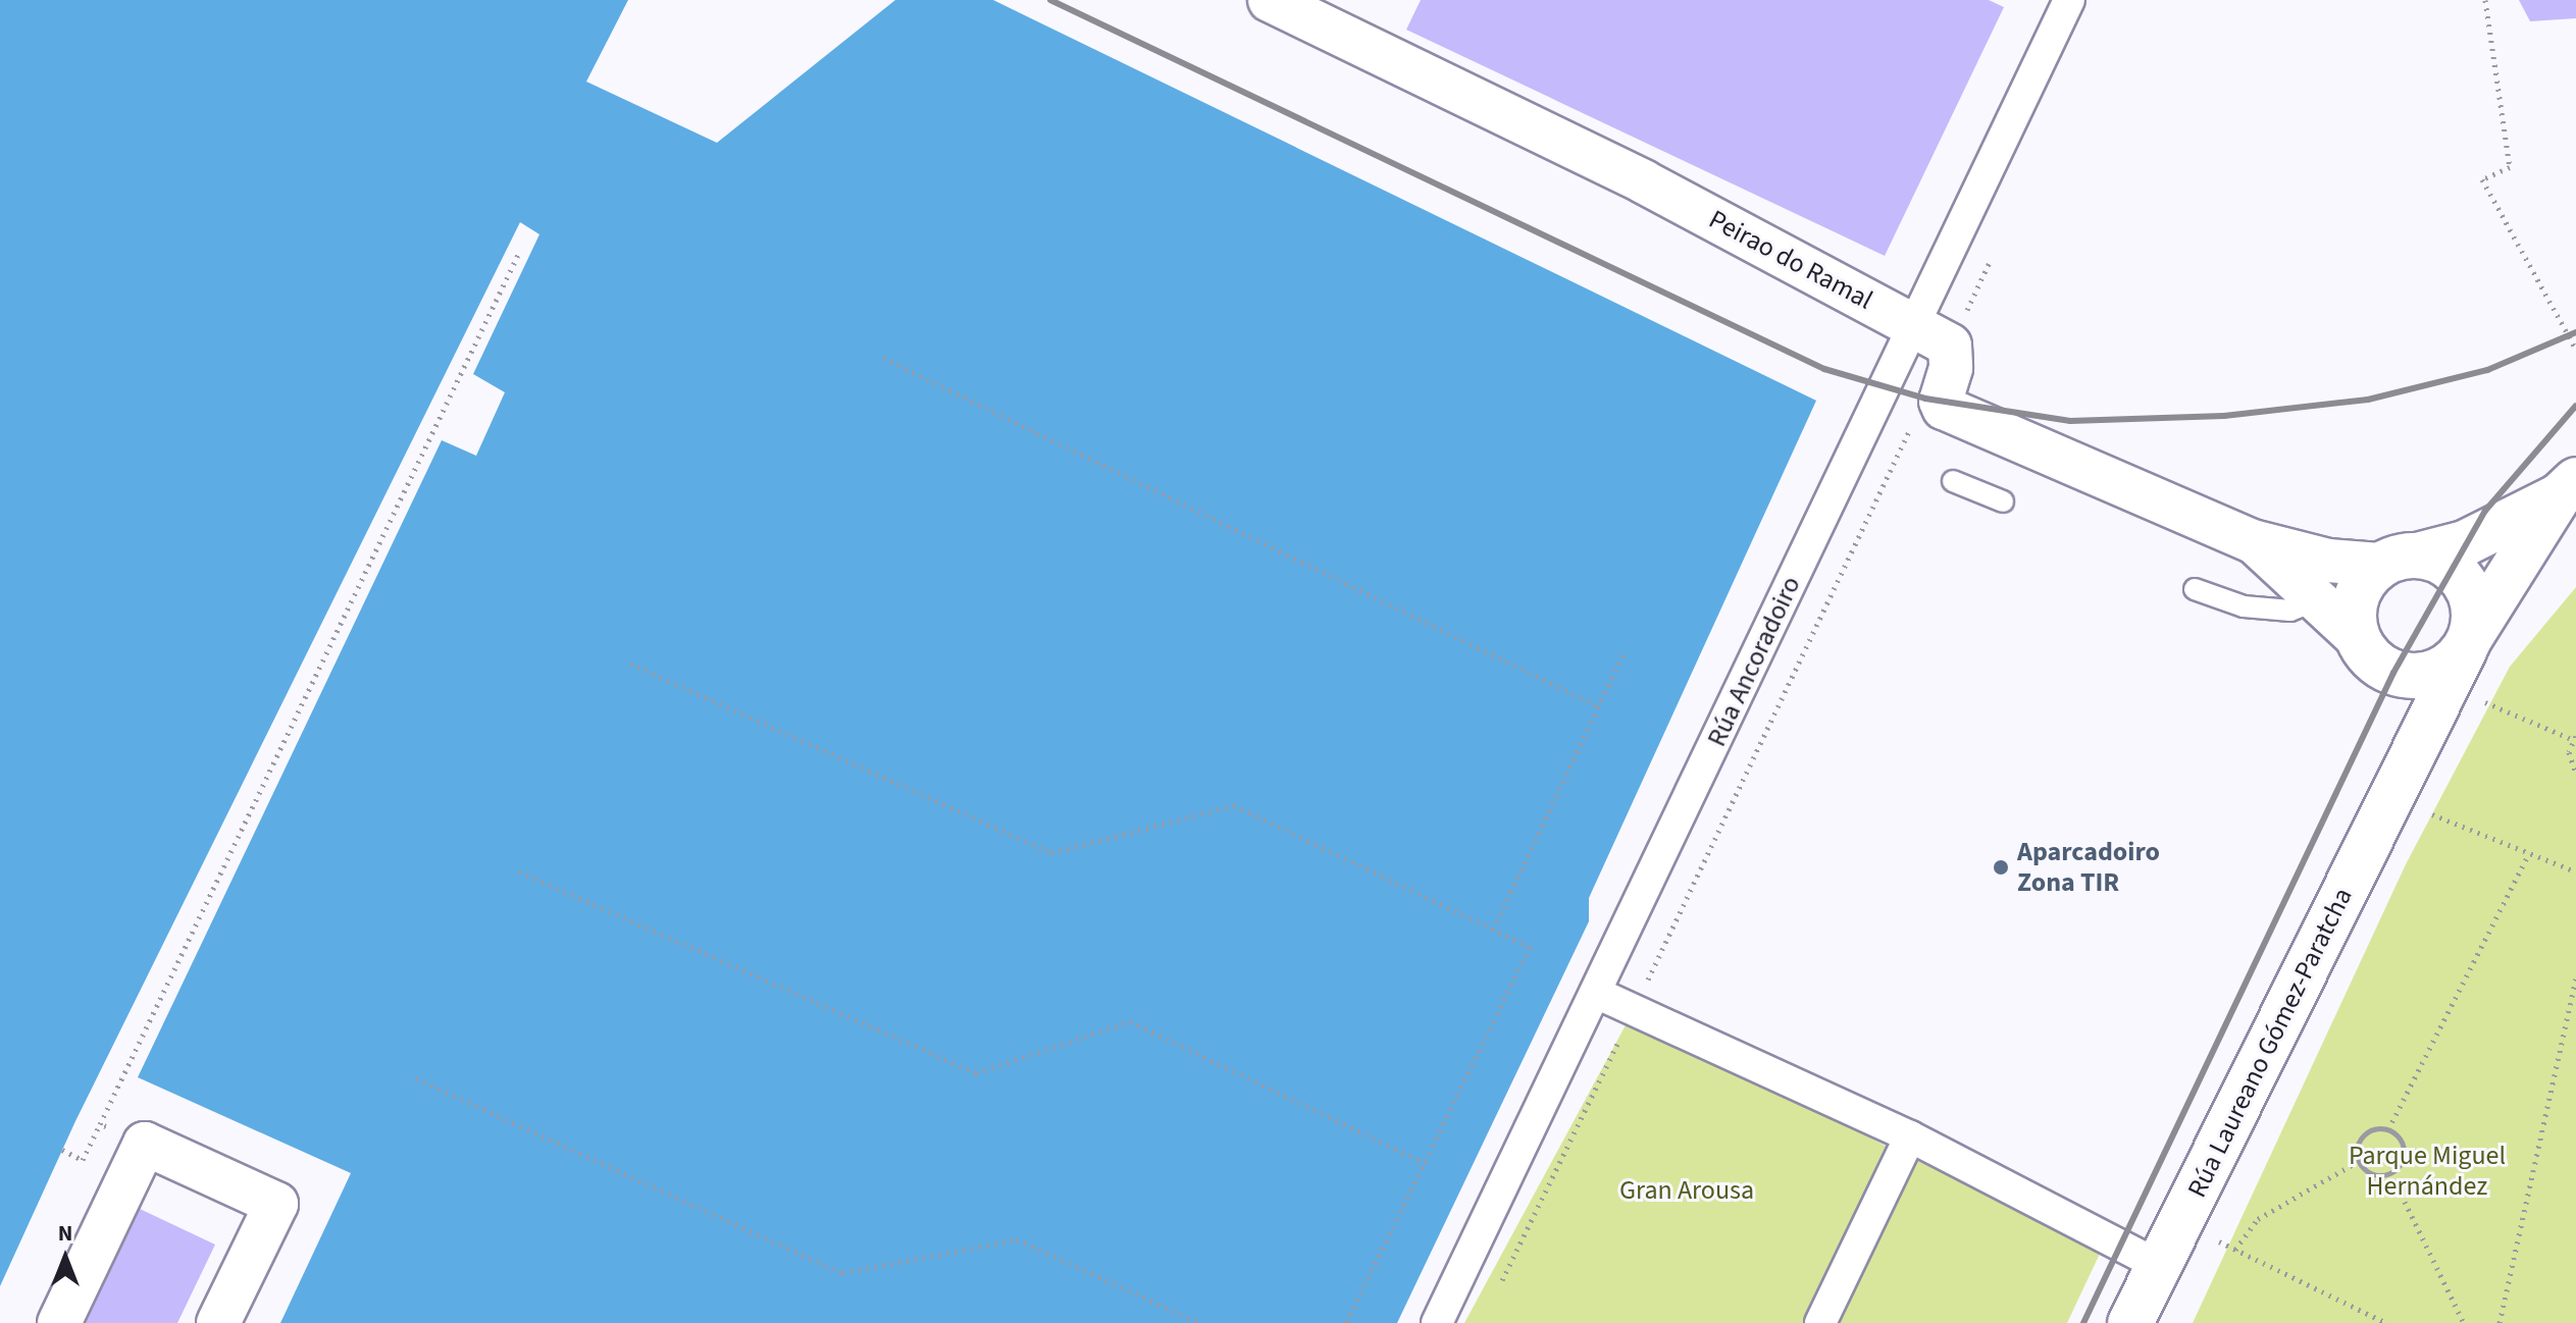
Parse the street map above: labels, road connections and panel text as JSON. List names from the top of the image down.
{
  "streets": {
    "main road": ["Rúa Laureano Gómez-Paratcha"],
    "street": ["Peirao do Ramal", "Rúa Ancoradoiro"]
  },
  "crossings": [
    ["Peirao do Ramal", "Rúa Ancoradoiro"],
    ["Peirao do Ramal", "Rúa Laureano Gómez-Paratcha"]
  ],
  "parks": ["Parque Miguel Hernández", "Gran Arousa"],
  "places": ["Aparcadoiro Zona TIR"],
  "north": "top"
}
